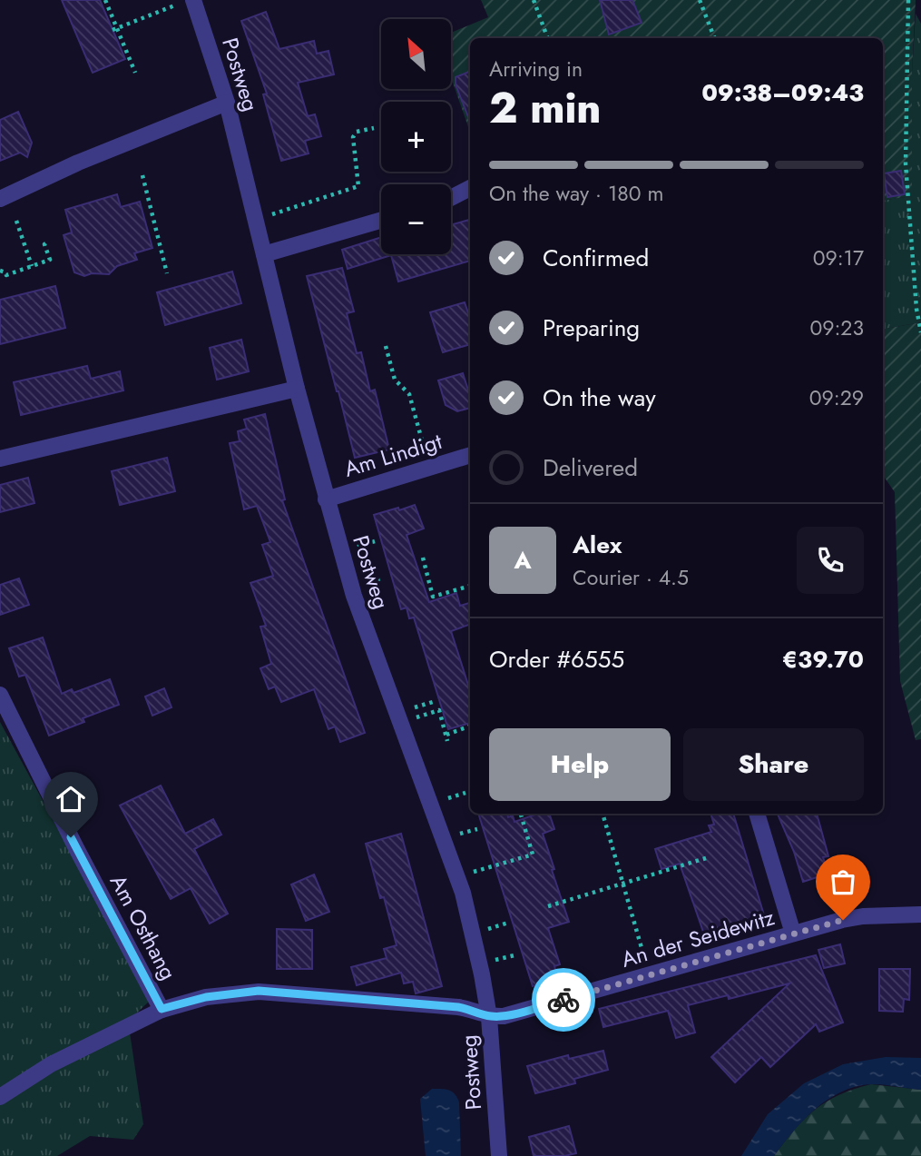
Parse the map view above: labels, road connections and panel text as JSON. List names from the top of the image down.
{
  "streets": {
    "street": [
      "Postweg",
      "Am Lindigt",
      "Am Osthang",
      "An der Seidewitz"
    ]
  },
  "crossings": [
    ["Postweg", "Am Lindigt"],
    ["Postweg", "Am Osthang"],
    ["Postweg", "An der Seidewitz"],
    ["Am Osthang", "An der Seidewitz"]
  ],
  "north": "top left",
  "page": {
    "map_buttons": ["+", "−"],
    "heading": ["2 min", "Arriving in", "09:38–09:43"],
    "panel": [
      "Alex",
      "Courier · 4.5",
      "Order #6555",
      "€39.70"
    ],
    "bar": "On the way · 180 m",
    "list": [
      ["Confirmed", "09:17"],
      ["Preparing", "09:23"],
      ["On the way", "09:29"],
      "Delivered"
    ],
    "round": "A",
    "buttons": ["Help", "Share"]
  }
}
